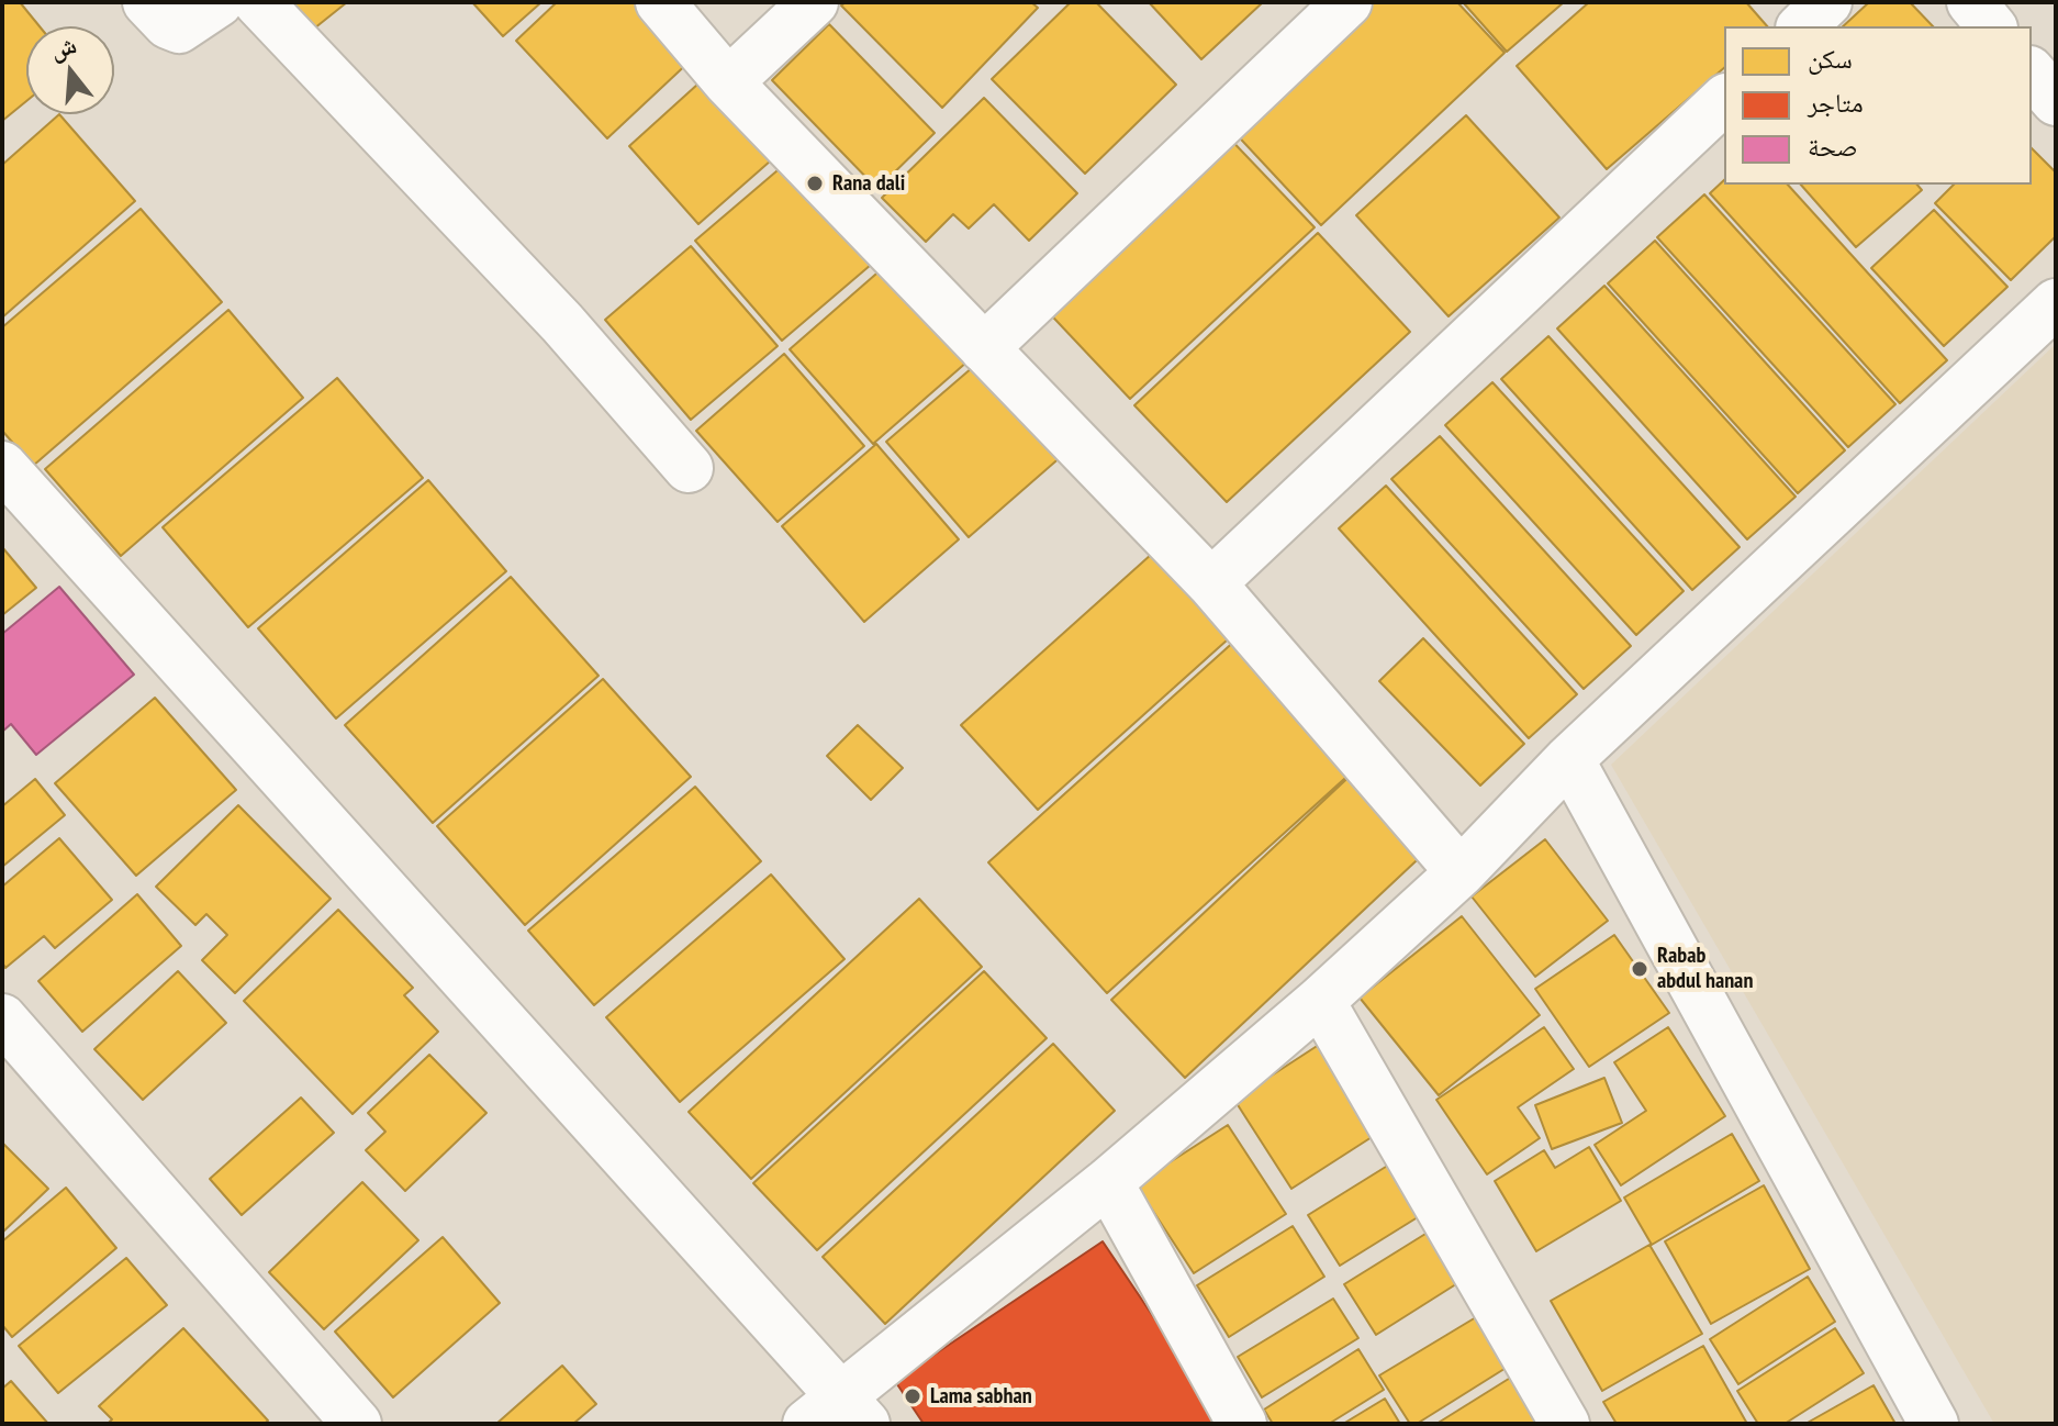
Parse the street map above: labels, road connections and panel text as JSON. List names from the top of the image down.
{
  "places": ["Rana dali", "Rabab abdul hanan", "Lama sabhan"],
  "legend": ["سكن", "متاجر", "صحة"],
  "north": "top"
}
